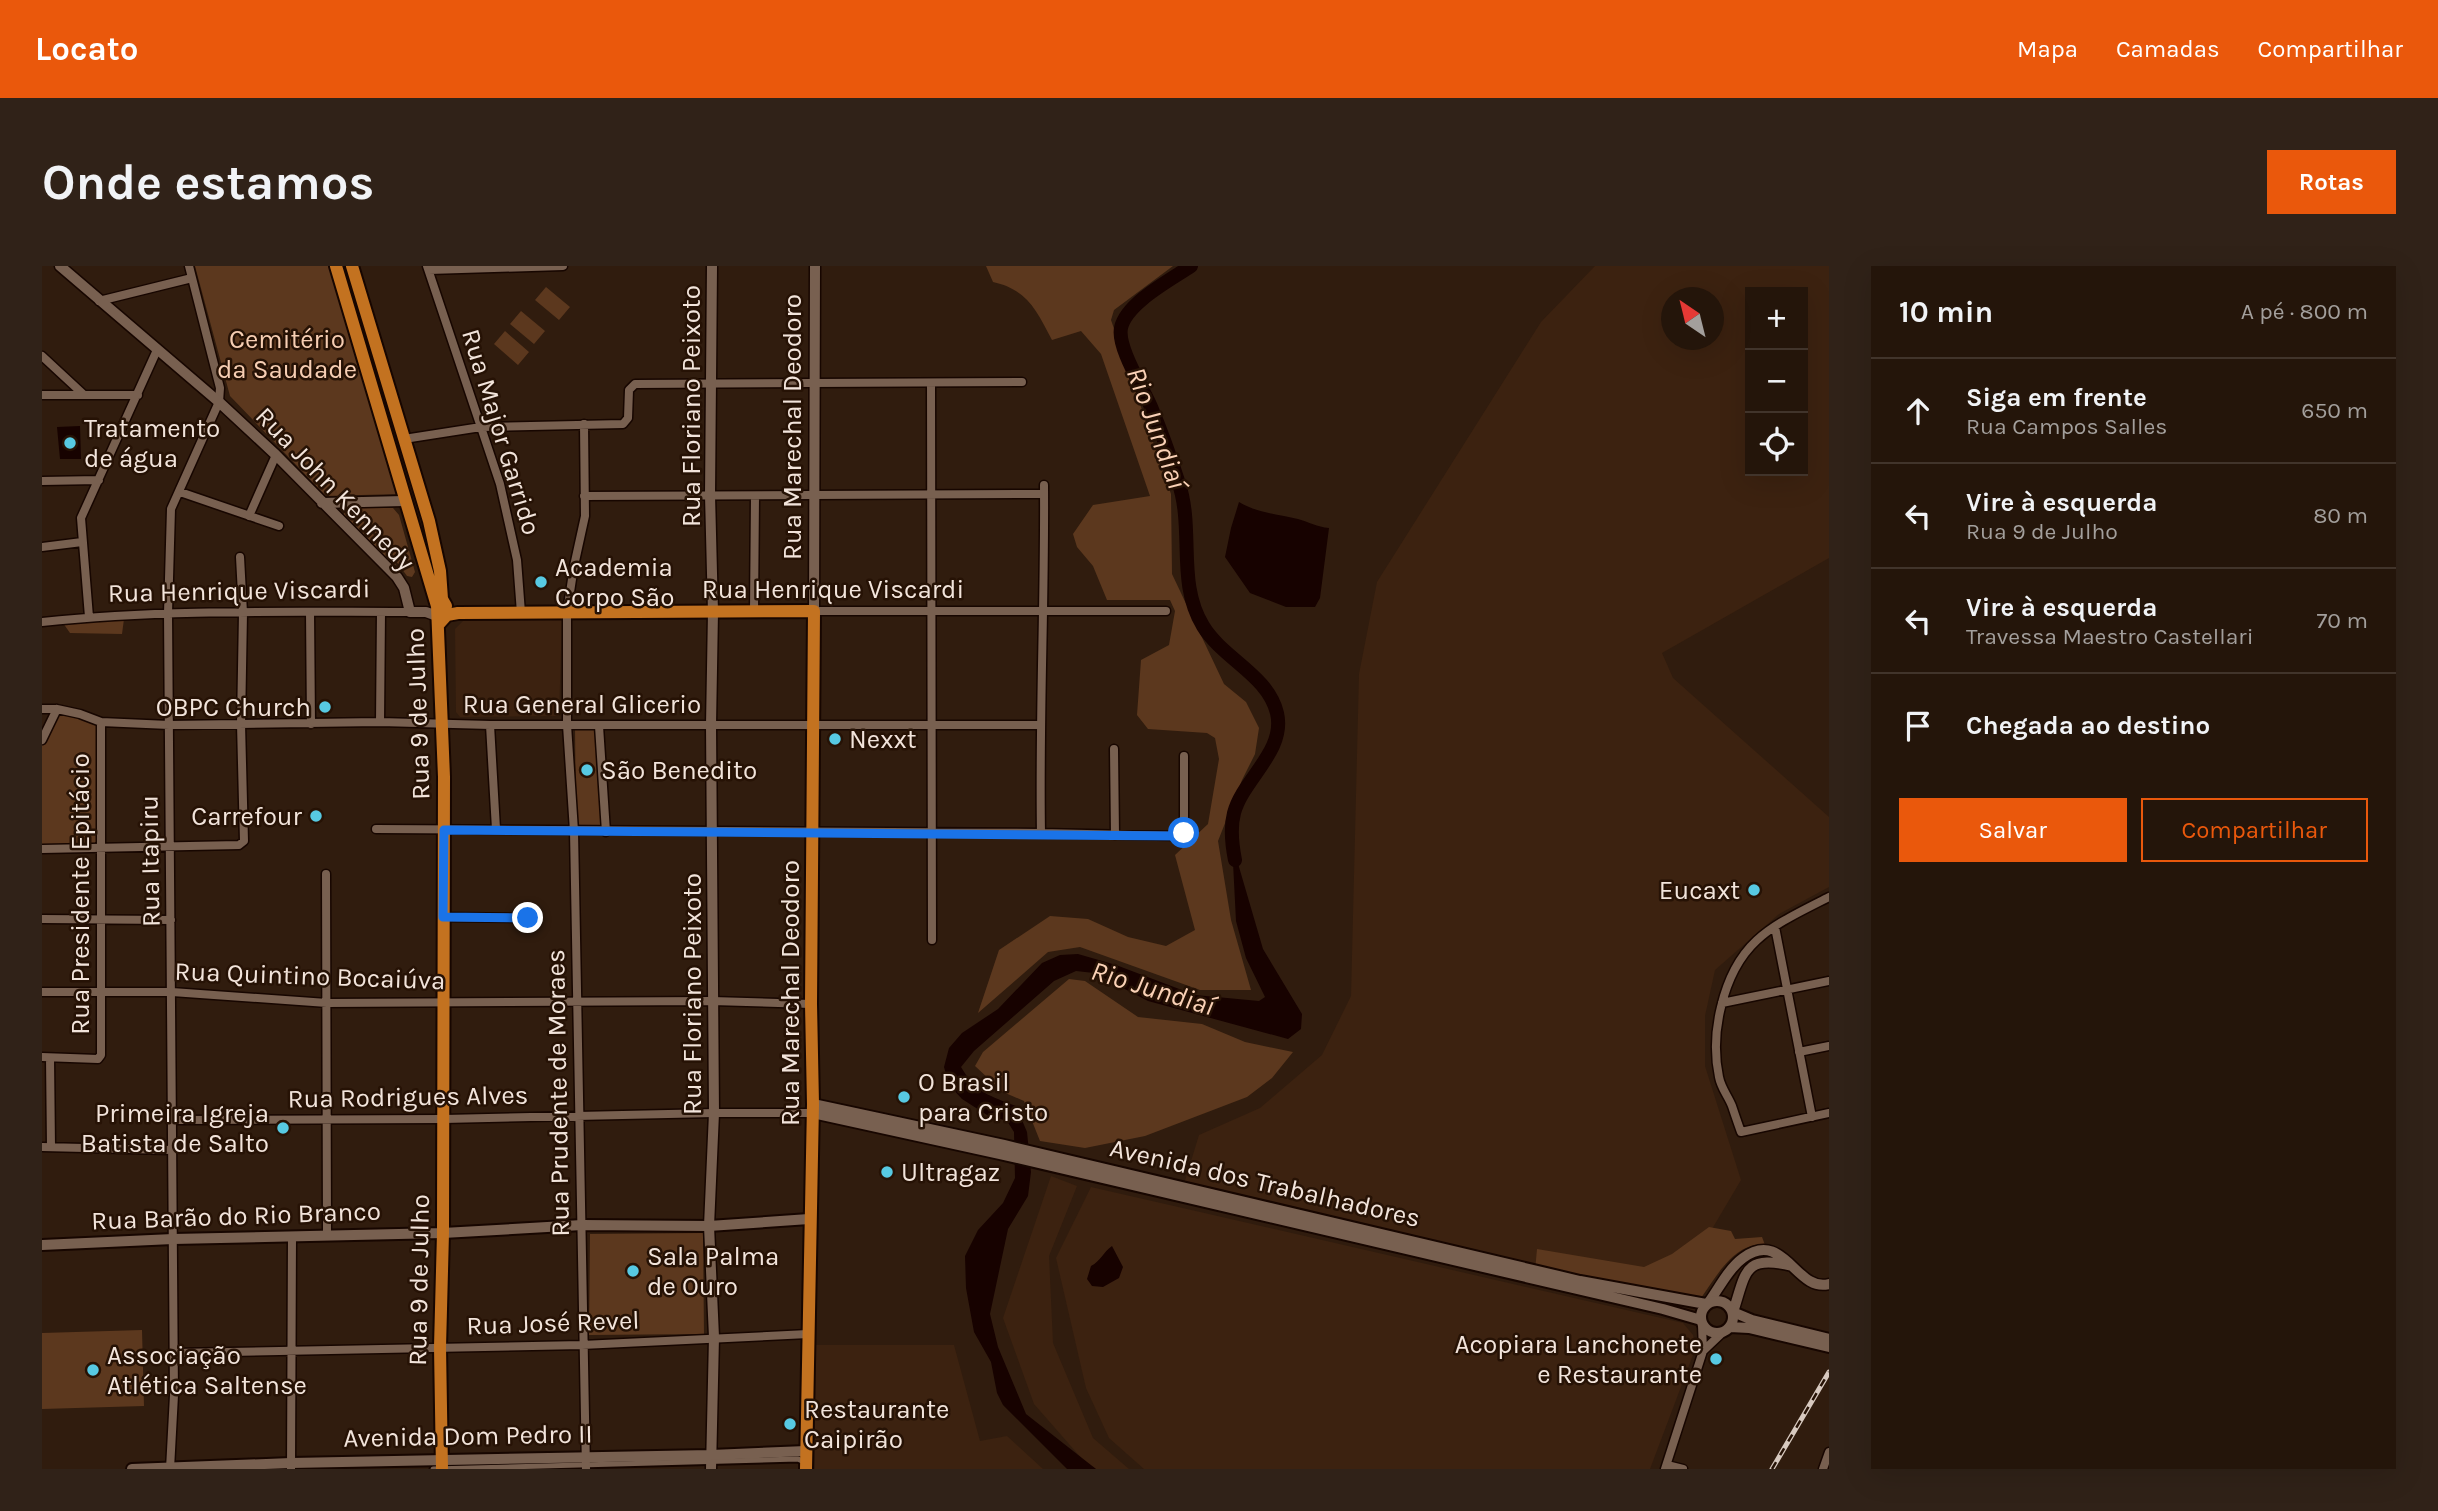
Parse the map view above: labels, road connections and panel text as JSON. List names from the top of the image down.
{
  "streets": {
    "main road": [
      "Rua Marechal Deodoro",
      "Rua Henrique Viscardi",
      "Rua 9 de Julho",
      "Avenida dos Trabalhadores",
      "Rua Barão do Rio Branco",
      "Avenida Dom Pedro II"
    ],
    "street": [
      "Rua Floriano Peixoto",
      "Rua Major Garrido",
      "Rua John Kennedy",
      "Rua General Glicerio",
      "Rua Itapiru",
      "Rua Presidente Epitácio",
      "Rua Quintino Bocaiúva",
      "Rua Prudente de Moraes",
      "Rua Rodrigues Alves",
      "Rua José Revel"
    ]
  },
  "crossings": [
    ["Rua Floriano Peixoto", "Rua Henrique Viscardi"],
    ["Rua Floriano Peixoto", "Rua General Glicerio"],
    ["Rua Floriano Peixoto", "Rua Quintino Bocaiúva"],
    ["Rua Floriano Peixoto", "Rua Rodrigues Alves"],
    ["Rua Floriano Peixoto", "Rua Barão do Rio Branco"],
    ["Rua Floriano Peixoto", "Rua José Revel"],
    ["Rua Floriano Peixoto", "Avenida Dom Pedro II"],
    ["Rua Marechal Deodoro", "Rua Henrique Viscardi"],
    ["Rua Marechal Deodoro", "Rua General Glicerio"],
    ["Rua Marechal Deodoro", "Rua Quintino Bocaiúva"],
    ["Rua Marechal Deodoro", "Rua Rodrigues Alves"],
    ["Rua Marechal Deodoro", "Avenida dos Trabalhadores"],
    ["Rua Marechal Deodoro", "Rua Barão do Rio Branco"],
    ["Rua Marechal Deodoro", "Rua José Revel"],
    ["Rua Marechal Deodoro", "Avenida Dom Pedro II"],
    ["Rua Major Garrido", "Rua Henrique Viscardi"],
    ["Rua John Kennedy", "Rua Henrique Viscardi"],
    ["Rua John Kennedy", "Rua Itapiru"],
    ["Rua Henrique Viscardi", "Rua 9 de Julho"],
    ["Rua Henrique Viscardi", "Rua Itapiru"],
    ["Rua Henrique Viscardi", "Rua Prudente de Moraes"],
    ["Rua General Glicerio", "Rua 9 de Julho"],
    ["Rua General Glicerio", "Rua Itapiru"],
    ["Rua General Glicerio", "Rua Presidente Epitácio"],
    ["Rua General Glicerio", "Rua Prudente de Moraes"],
    ["Rua 9 de Julho", "Rua Quintino Bocaiúva"],
    ["Rua 9 de Julho", "Rua Rodrigues Alves"],
    ["Rua 9 de Julho", "Rua Barão do Rio Branco"],
    ["Rua 9 de Julho", "Rua José Revel"],
    ["Rua 9 de Julho", "Avenida Dom Pedro II"],
    ["Rua Itapiru", "Rua Quintino Bocaiúva"],
    ["Rua Itapiru", "Rua Rodrigues Alves"],
    ["Rua Itapiru", "Rua Barão do Rio Branco"],
    ["Rua Itapiru", "Rua José Revel"],
    ["Rua Itapiru", "Avenida Dom Pedro II"],
    ["Rua Presidente Epitácio", "Rua Quintino Bocaiúva"],
    ["Rua Quintino Bocaiúva", "Rua Prudente de Moraes"],
    ["Rua Prudente de Moraes", "Rua Rodrigues Alves"],
    ["Rua Prudente de Moraes", "Rua Barão do Rio Branco"],
    ["Rua Prudente de Moraes", "Rua José Revel"],
    ["Rua Prudente de Moraes", "Avenida Dom Pedro II"],
    ["Rua Rodrigues Alves", "Avenida dos Trabalhadores"]
  ],
  "water": ["Rio Jundiaí"],
  "parks": ["Cemitério da Saudade"],
  "places": [
    "Tratamento de água",
    "Academia Corpo São",
    "OBPC Church",
    "Nexxt",
    "São Benedito",
    "Carrefour",
    "Eucaxt",
    "O Brasil para Cristo",
    "Primeira Igreja Batista de Salto",
    "Ultragaz",
    "Sala Palma de Ouro",
    "Acopiara Lanchonete e Restaurante",
    "Associação Atlética Saltense",
    "Restaurante Caipirão"
  ],
  "north": "top left",
  "page": {
    "header": "Locato",
    "nav": ["Mapa", "Camadas", "Compartilhar"],
    "buttons": [
      "Rotas",
      ["Salvar", "Compartilhar"]
    ],
    "title": "Onde estamos",
    "heading": ["10 min", "A pé · 800 m"],
    "map_buttons": ["+", "−"],
    "list": [
      ["Siga em frente", "Rua Campos Salles", "650 m"],
      ["Vire à esquerda", "Rua 9 de Julho", "80 m"],
      ["Vire à esquerda", "Travessa Maestro Castellari", "70 m"],
      "Chegada ao destino"
    ]
  }
}
